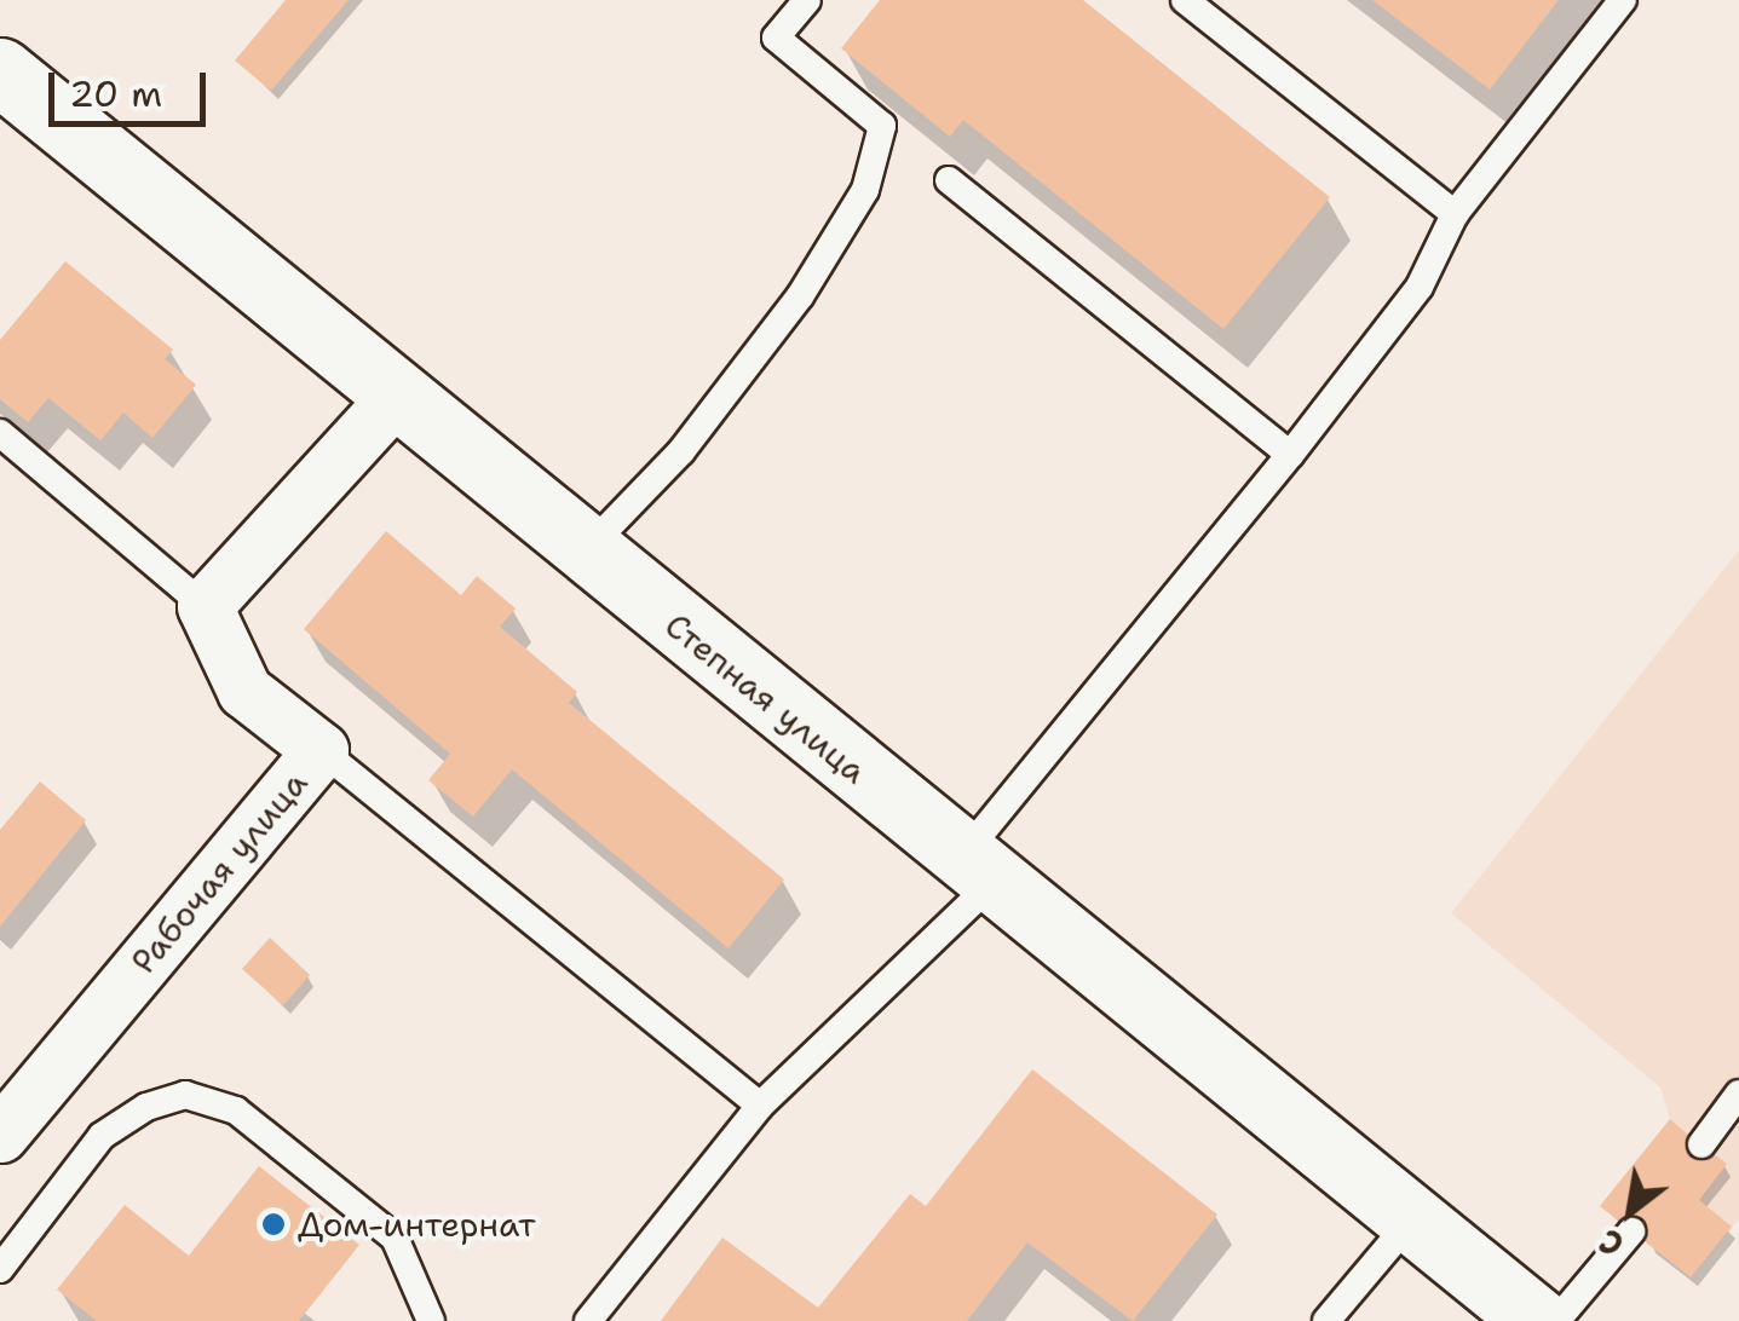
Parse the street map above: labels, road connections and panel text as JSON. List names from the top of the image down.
{
  "streets": {
    "street": ["Степная улица", "Рабочая улица"]
  },
  "places": ["Дом-интернат"],
  "scale_bar": "20 m",
  "north": "bottom left"
}
